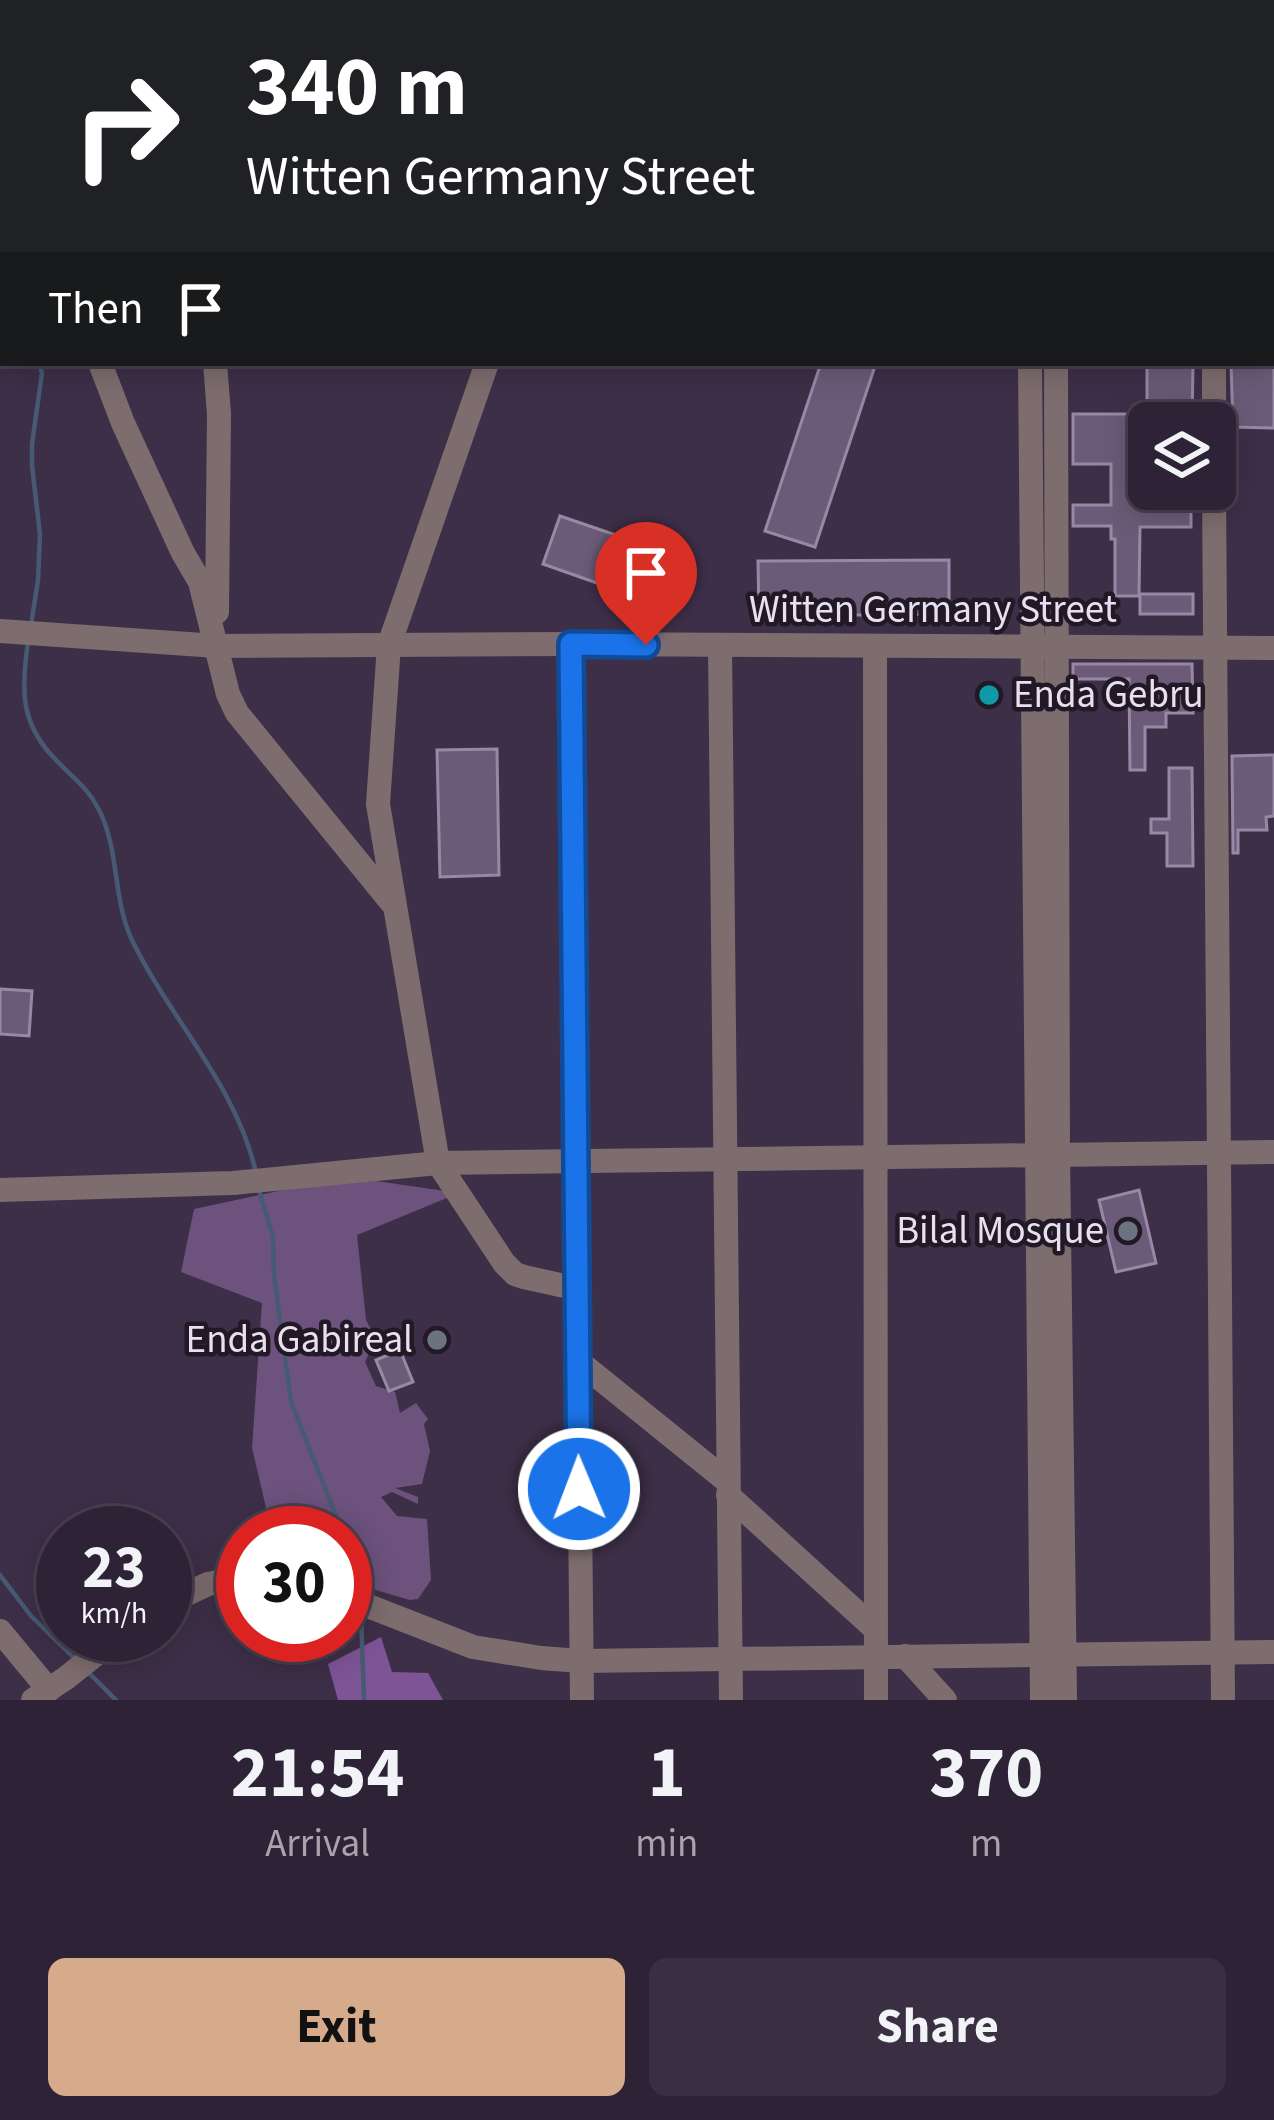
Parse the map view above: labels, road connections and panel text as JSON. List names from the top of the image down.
{
  "streets": {
    "street": ["Witten Germany Street"]
  },
  "places": ["Enda Gebru", "Bilal Mosque", "Enda Gabireal"],
  "page": {
    "turn": ["340 m", "Witten Germany Street"],
    "then": "Then",
    "speed": "23 km/h",
    "limit": "30",
    "eta": [
      "21:54",
      "Arrival",
      "1",
      "min",
      "370",
      "m"
    ],
    "buttons": ["Exit", "Share"]
  }
}
